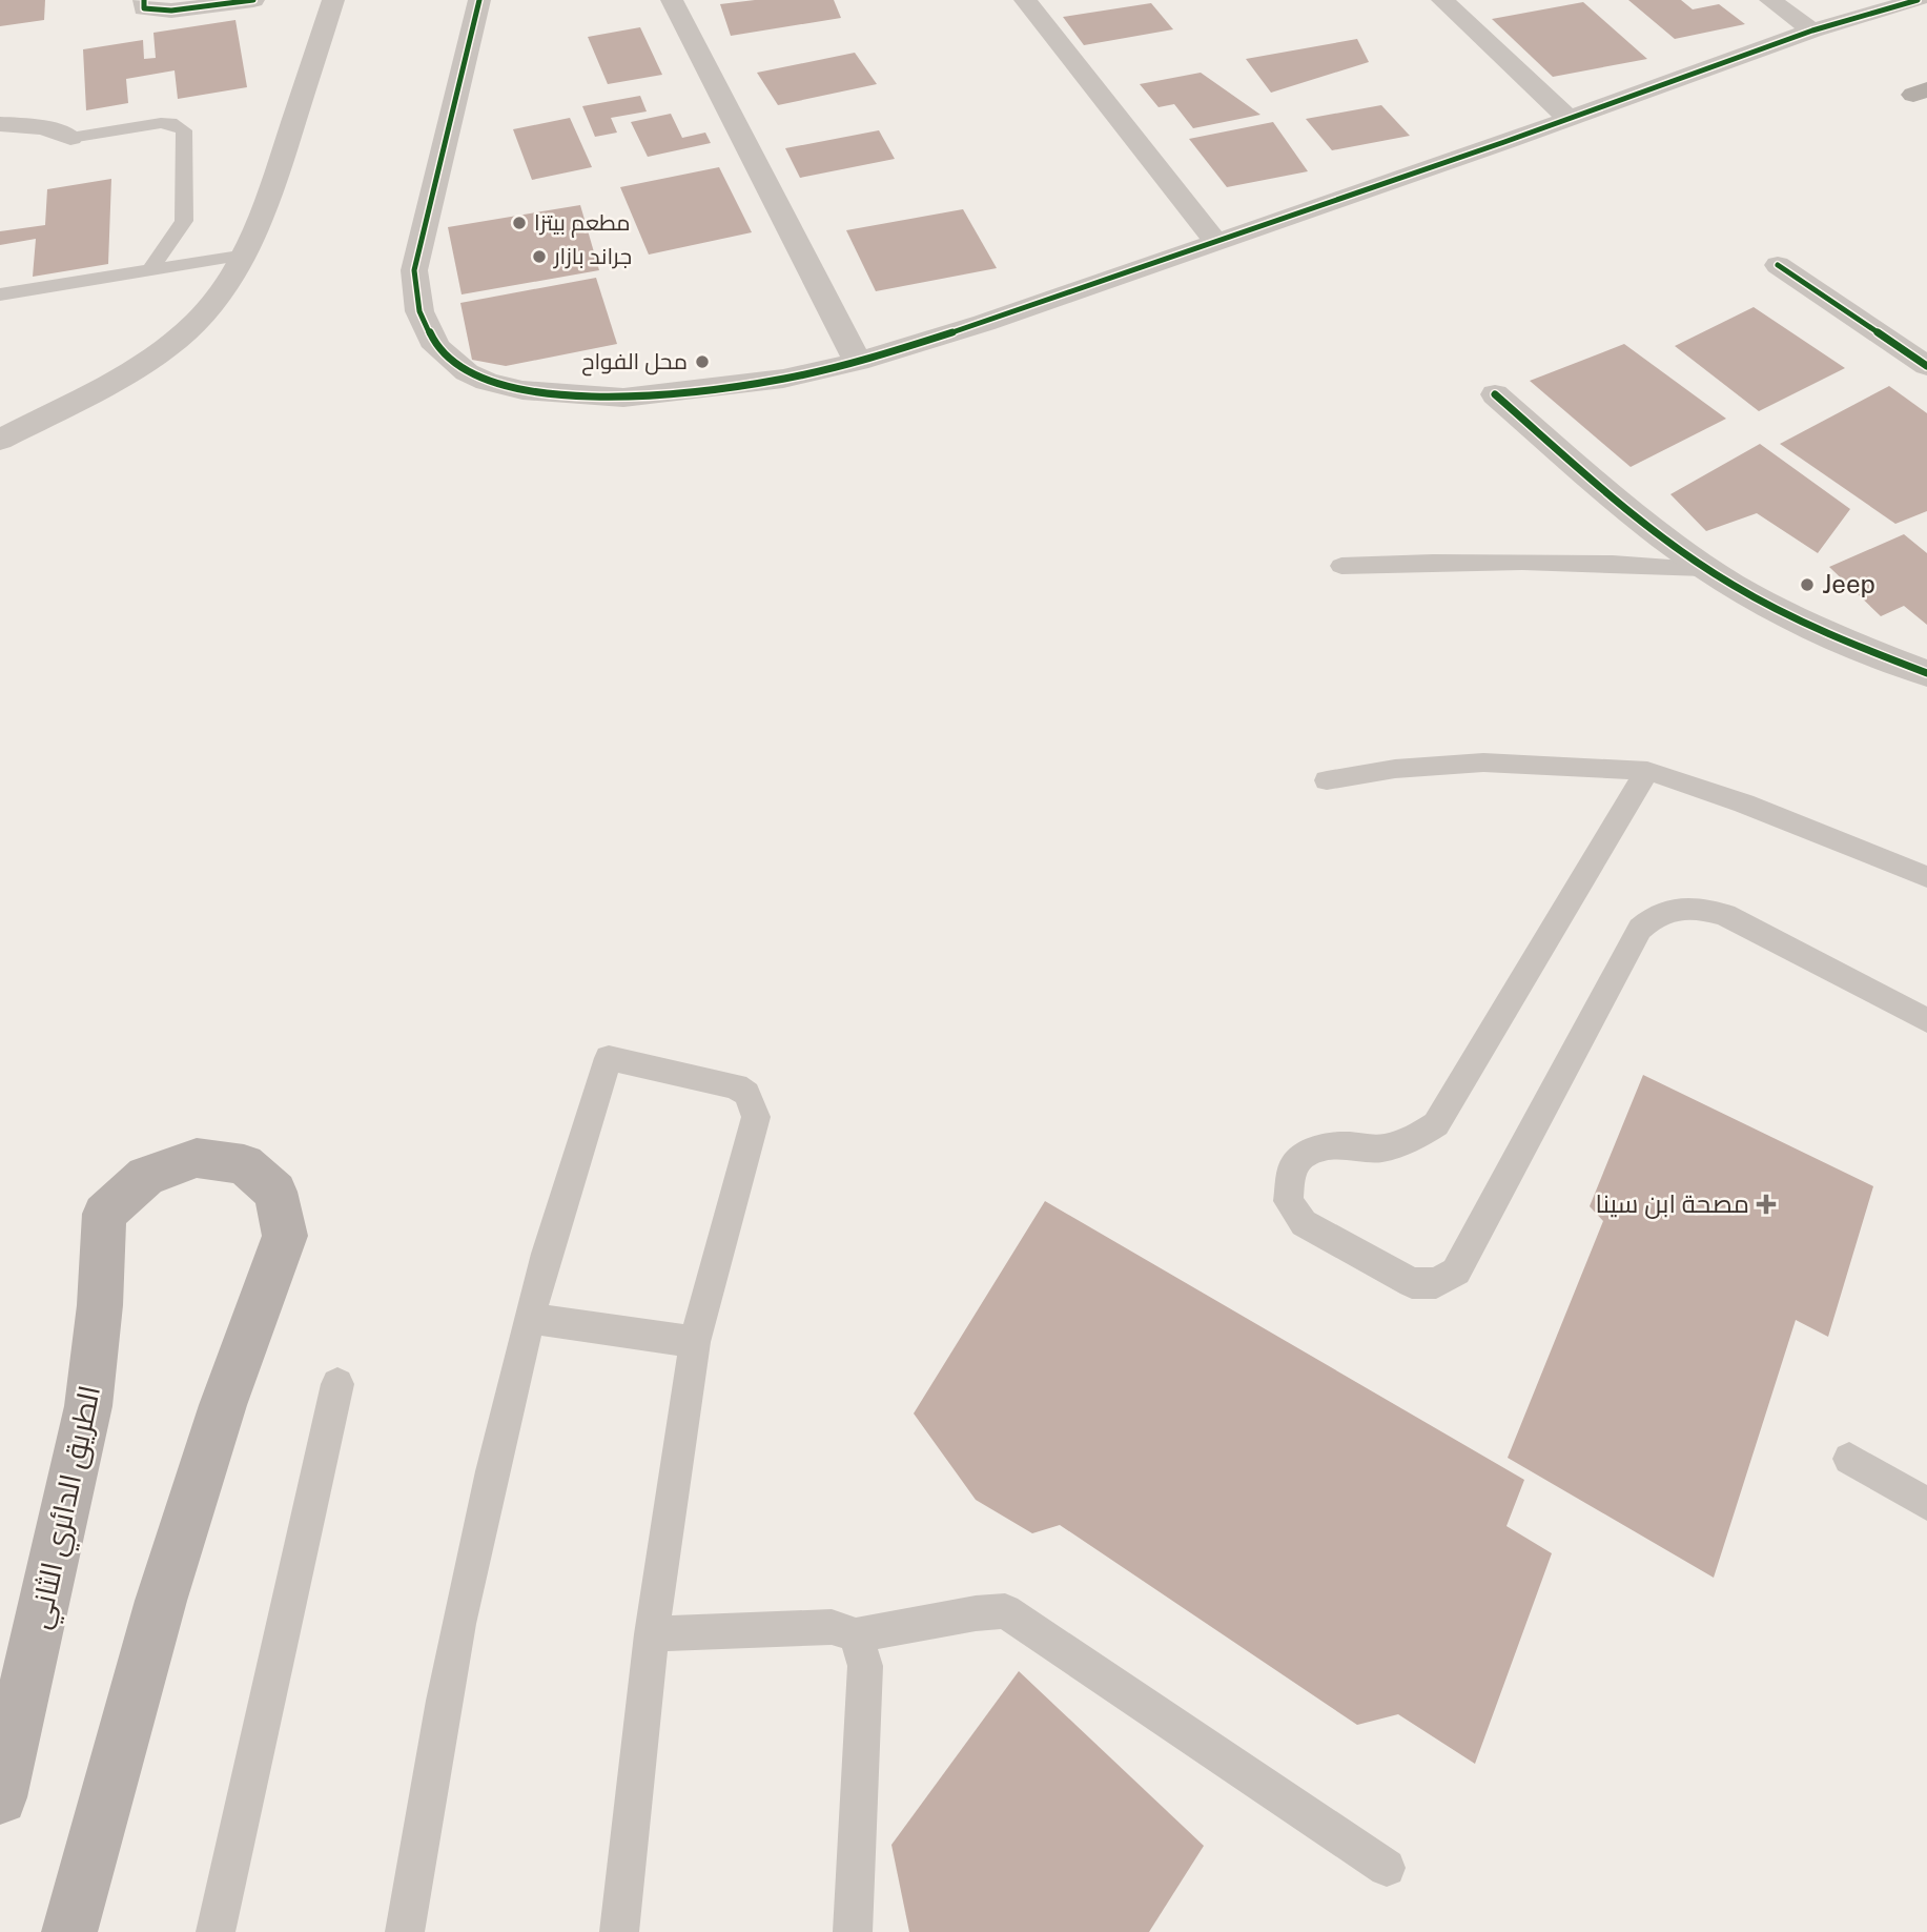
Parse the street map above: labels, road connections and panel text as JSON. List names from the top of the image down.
{
  "streets": {
    "main road": ["الطريق الدائري الثاني"]
  },
  "places": {
    "other": [
      "مطعم بيتزا",
      "جراند بازار",
      "محل الفواح",
      "Jeep"
    ],
    "health": ["مصحة ابن سينا"]
  }
}
